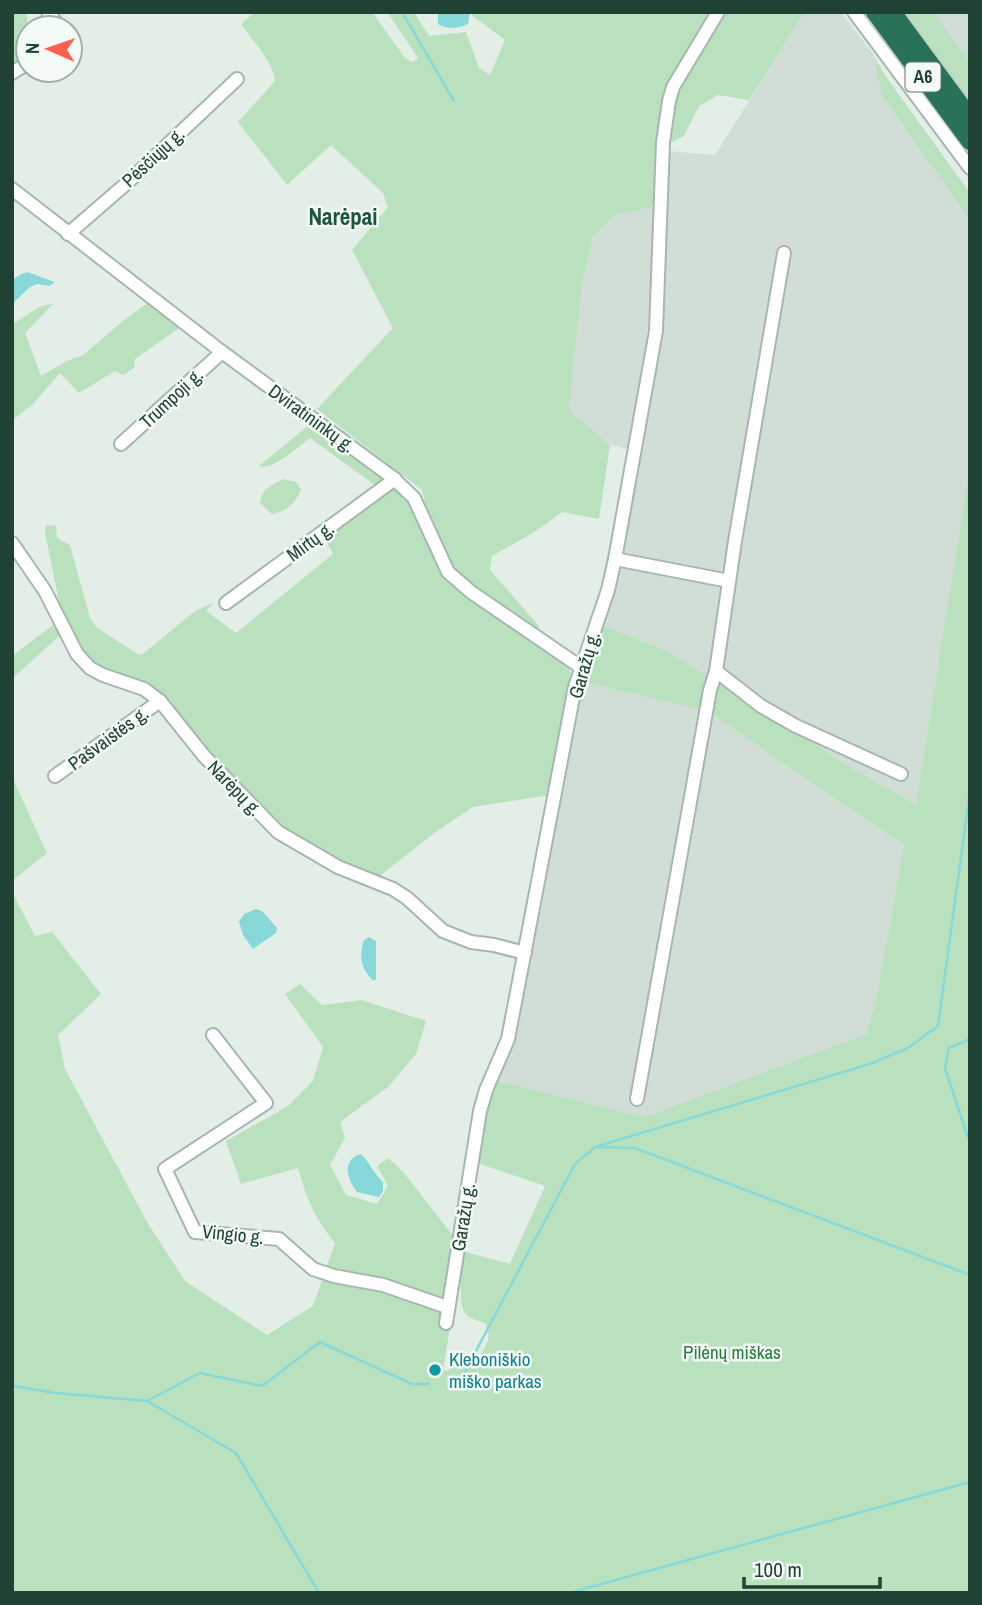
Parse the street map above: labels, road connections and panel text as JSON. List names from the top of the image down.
{
  "streets": {
    "highway": ["A6"],
    "street": [
      "Pėsčiųjų g.",
      "Trumpoji g.",
      "Dviratininkų g.",
      "Mirtų g.",
      "Garažų g.",
      "Pašvaistės g.",
      "Narėpų g.",
      "Vingio g."
    ]
  },
  "crossings": [
    ["Pėsčiųjų g.", "Dviratininkų g."],
    ["Trumpoji g.", "Dviratininkų g."],
    ["Dviratininkų g.", "Mirtų g."],
    ["Dviratininkų g.", "Garažų g."],
    ["Garažų g.", "Narėpų g."],
    ["Garažų g.", "Vingio g."],
    ["Pašvaistės g.", "Narėpų g."]
  ],
  "districts": ["Narėpai"],
  "parks": ["Pilėnų miškas"],
  "places": ["Kleboniškio miško parkas"],
  "scale_bar": "100 m",
  "north": "left"
}
